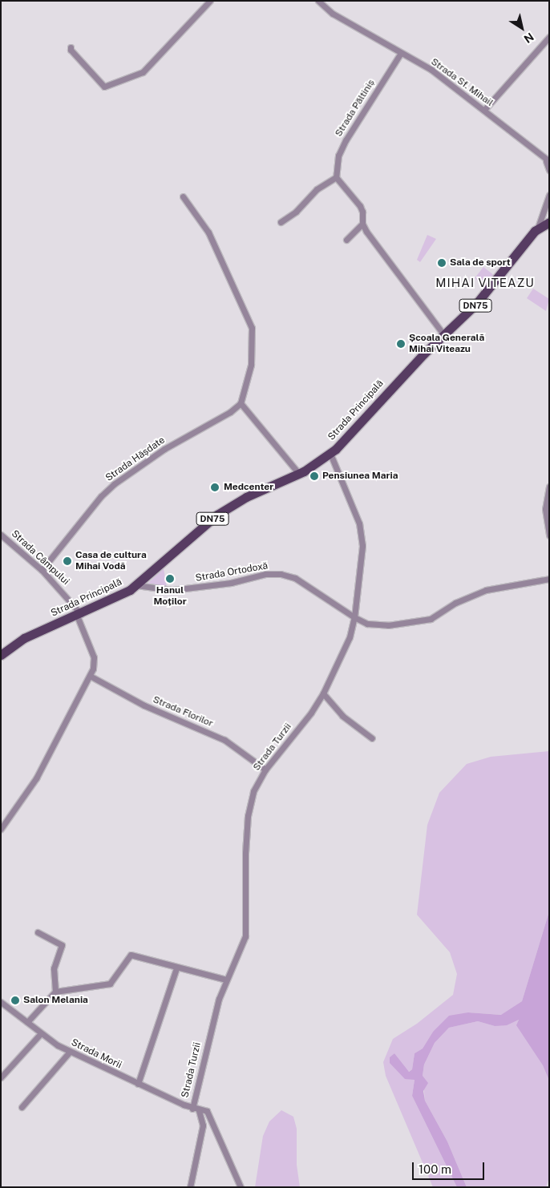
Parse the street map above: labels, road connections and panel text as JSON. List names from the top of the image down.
{
  "streets": {
    "main road": ["DN75", "Strada Principală"],
    "street": [
      "Strada Sf. Mihail",
      "Strada Păltiniș",
      "Strada Hășdate",
      "Strada Câmpului",
      "Strada Ortodoxă",
      "Strada Florilor",
      "Strada Turzii",
      "Strada Morii"
    ]
  },
  "crossings": [
    ["Strada Sf. Mihail", "Strada Păltiniș"],
    ["Strada Principală", "Strada Câmpului"],
    ["Strada Principală", "Strada Ortodoxă"],
    ["Strada Principală", "Strada Turzii"],
    ["Strada Hășdate", "Strada Câmpului"],
    ["Strada Ortodoxă", "Strada Turzii"],
    ["Strada Florilor", "Strada Turzii"],
    ["Strada Turzii", "Strada Morii"]
  ],
  "districts": ["MIHAI VITEAZU"],
  "places": [
    "Sala de sport",
    "Școala Generală Mihai Viteazu",
    "Pensiunea Maria",
    "Medcenter",
    "Casa de cultura Mihai Vodă",
    "Hanul Moților",
    "Salon Melania"
  ],
  "scale_bar": "100 m",
  "north": "bottom right"
}
